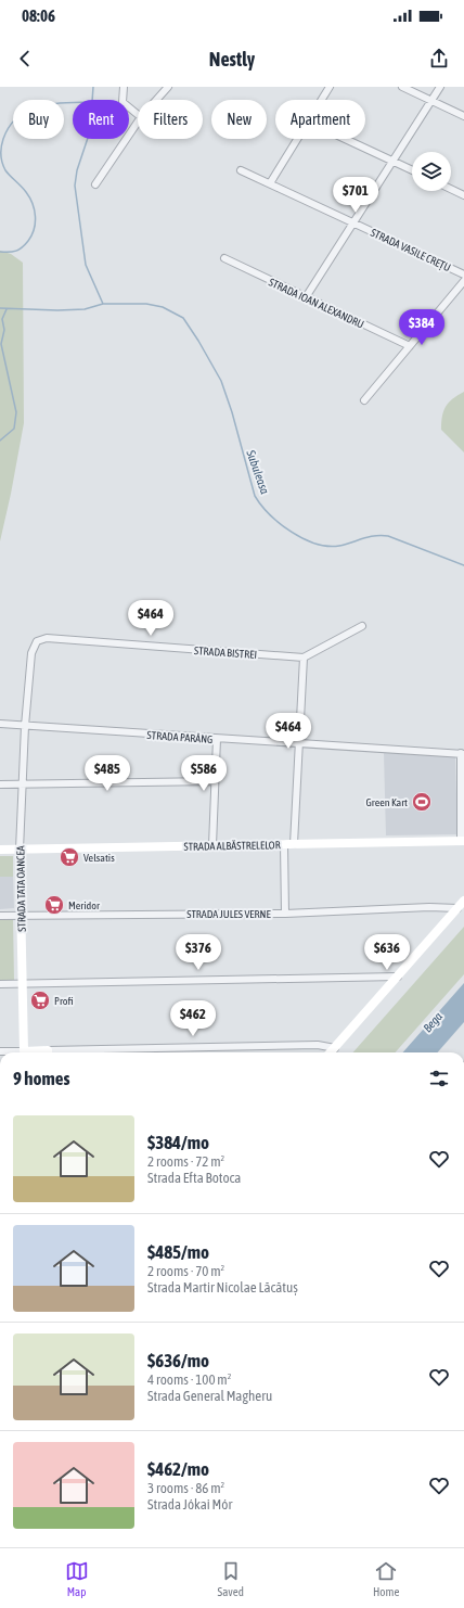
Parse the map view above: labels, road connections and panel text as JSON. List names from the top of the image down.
{
  "streets": {
    "street": [
      "STRADA VASILE CREȚU",
      "STRADA IOAN ALEXANDRU",
      "STRADA BISTREI",
      "STRADA PARÂNG",
      "STRADA ALBĂSTRELELOR",
      "STRADA TATA OANCEA",
      "STRADA JULES VERNE"
    ]
  },
  "crossings": [
    ["STRADA BISTREI", "STRADA PARÂNG"],
    ["STRADA BISTREI", "STRADA TATA OANCEA"],
    ["STRADA PARÂNG", "STRADA TATA OANCEA"],
    ["STRADA ALBĂSTRELELOR", "STRADA TATA OANCEA"],
    ["STRADA TATA OANCEA", "STRADA JULES VERNE"]
  ],
  "water": ["Subuleasa", "Bega"],
  "places": {
    "sports": ["Green Kart"],
    "supermarket": ["Velsatis", "Meridor", "Profi"]
  },
  "page": {
    "status": "08:06",
    "header": "Nestly",
    "chip": [
      "Buy",
      "Rent",
      "Filters",
      "New",
      "Apartment"
    ],
    "price": [
      "$701",
      "$384",
      "$464",
      "$464",
      "$485",
      "$586",
      "$376",
      "$636",
      "$462"
    ],
    "heading": "9 homes",
    "list": [
      {
        "name": "$384/mo",
        "note": "2 rooms · 72 m² · Strada Efta Botoca"
      },
      {
        "name": "$485/mo",
        "note": "2 rooms · 70 m² · Strada Martir Nicolae Lăcătuș"
      },
      {
        "name": "$636/mo",
        "note": "4 rooms · 100 m² · Strada General Magheru"
      },
      {
        "name": "$462/mo",
        "note": "3 rooms · 86 m² · Strada Jókai Mór"
      }
    ],
    "tabs": ["Map", "Saved", "Home"]
  }
}
